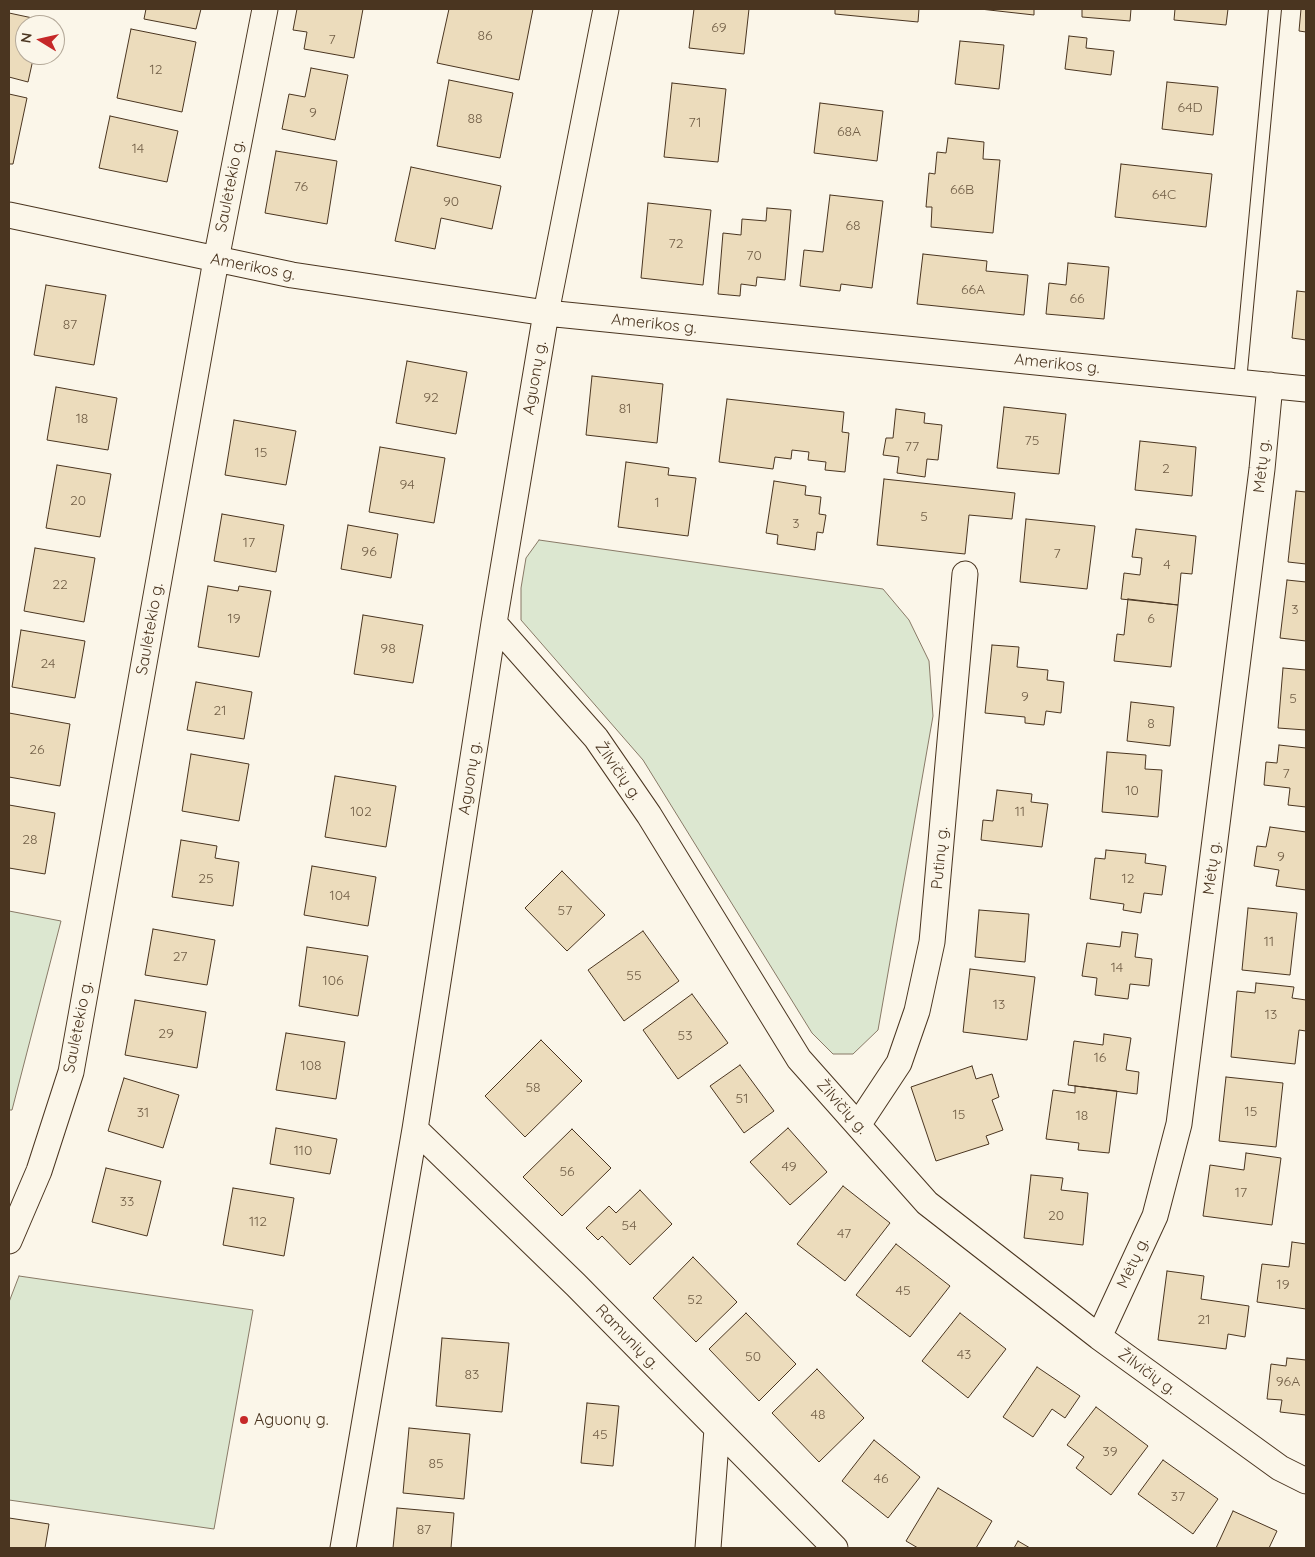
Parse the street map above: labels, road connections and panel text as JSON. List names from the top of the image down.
{
  "streets": {
    "street": [
      "Saulėtekio g.",
      "Amerikos g.",
      "Aguonų g.",
      "Mėtų g.",
      "Žilvičių g.",
      "Putinų g.",
      "Ramunių g."
    ]
  },
  "crossings": [
    ["Saulėtekio g.", "Amerikos g."],
    ["Amerikos g.", "Aguonų g."],
    ["Amerikos g.", "Mėtų g."],
    ["Aguonų g.", "Žilvičių g."],
    ["Aguonų g.", "Ramunių g."],
    ["Mėtų g.", "Žilvičių g."],
    ["Žilvičių g.", "Putinų g."]
  ],
  "places": ["Aguonų g."],
  "house_numbers": [
    "69",
    "86",
    "7",
    "12",
    "64D",
    "9",
    "88",
    "71",
    "68A",
    "14",
    "76",
    "66B",
    "64C",
    "90",
    "68",
    "72",
    "70",
    "66A",
    "66",
    "87",
    "92",
    "81",
    "18",
    "75",
    "77",
    "15",
    "2",
    "94",
    "20",
    "1",
    "5",
    "3",
    "17",
    "96",
    "7",
    "4",
    "22",
    "3",
    "19",
    "6",
    "98",
    "24",
    "9",
    "5",
    "21",
    "8",
    "26",
    "7",
    "10",
    "102",
    "11",
    "28",
    "9",
    "25",
    "12",
    "104",
    "57",
    "11",
    "27",
    "14",
    "55",
    "106",
    "13",
    "13",
    "29",
    "53",
    "16",
    "108",
    "58",
    "51",
    "15",
    "31",
    "15",
    "18",
    "110",
    "49",
    "56",
    "17",
    "33",
    "20",
    "112",
    "54",
    "47",
    "19",
    "45",
    "52",
    "21",
    "43",
    "50",
    "83",
    "96A",
    "48",
    "45",
    "39",
    "85",
    "46",
    "37",
    "87"
  ],
  "north": "left"
}
